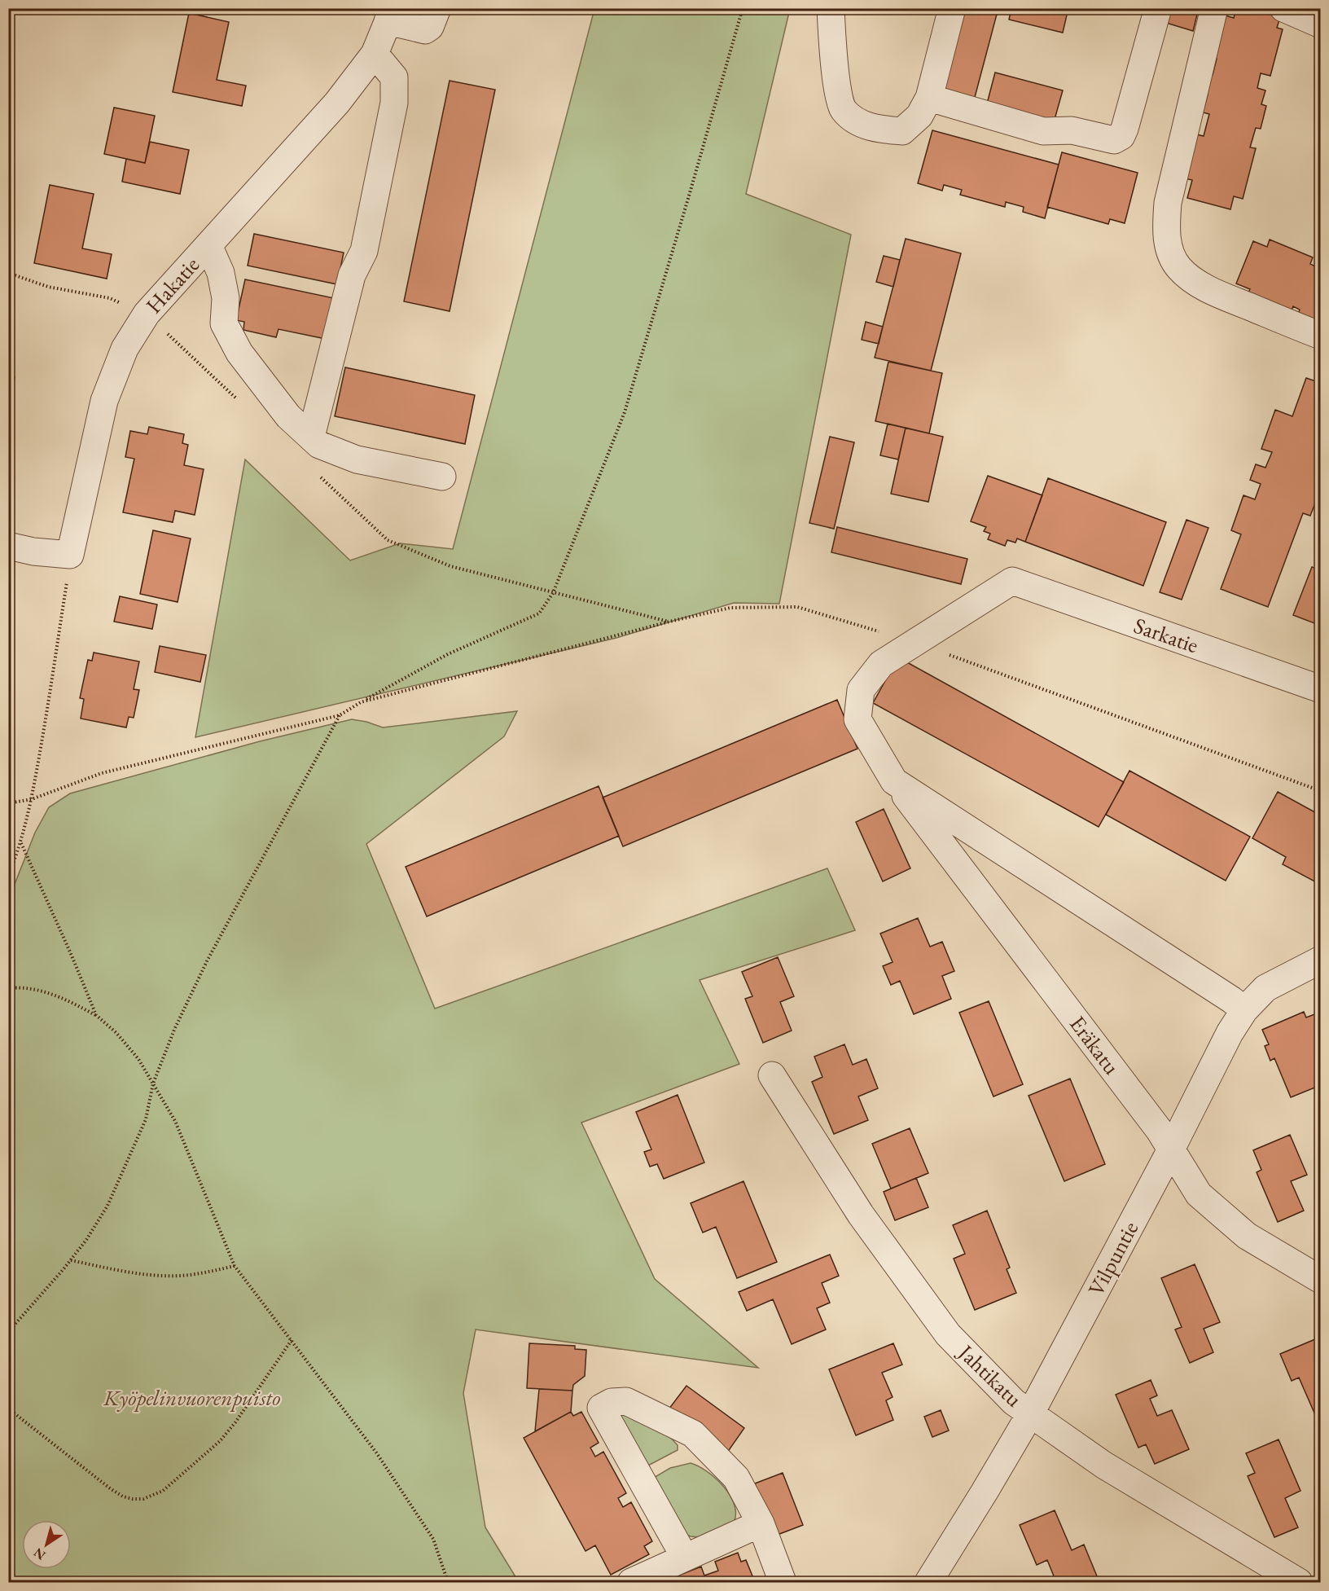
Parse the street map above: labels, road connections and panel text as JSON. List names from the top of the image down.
{
  "streets": {
    "street": [
      "Hakatie",
      "Sarkatie",
      "Eräkatu",
      "Vilpuntie",
      "Jahtikatu"
    ]
  },
  "crossings": [
    ["Sarkatie", "Eräkatu"],
    ["Eräkatu", "Vilpuntie"],
    ["Vilpuntie", "Jahtikatu"]
  ],
  "parks": ["Kyöpelinvuorenpuisto"],
  "north": "bottom left"
}
